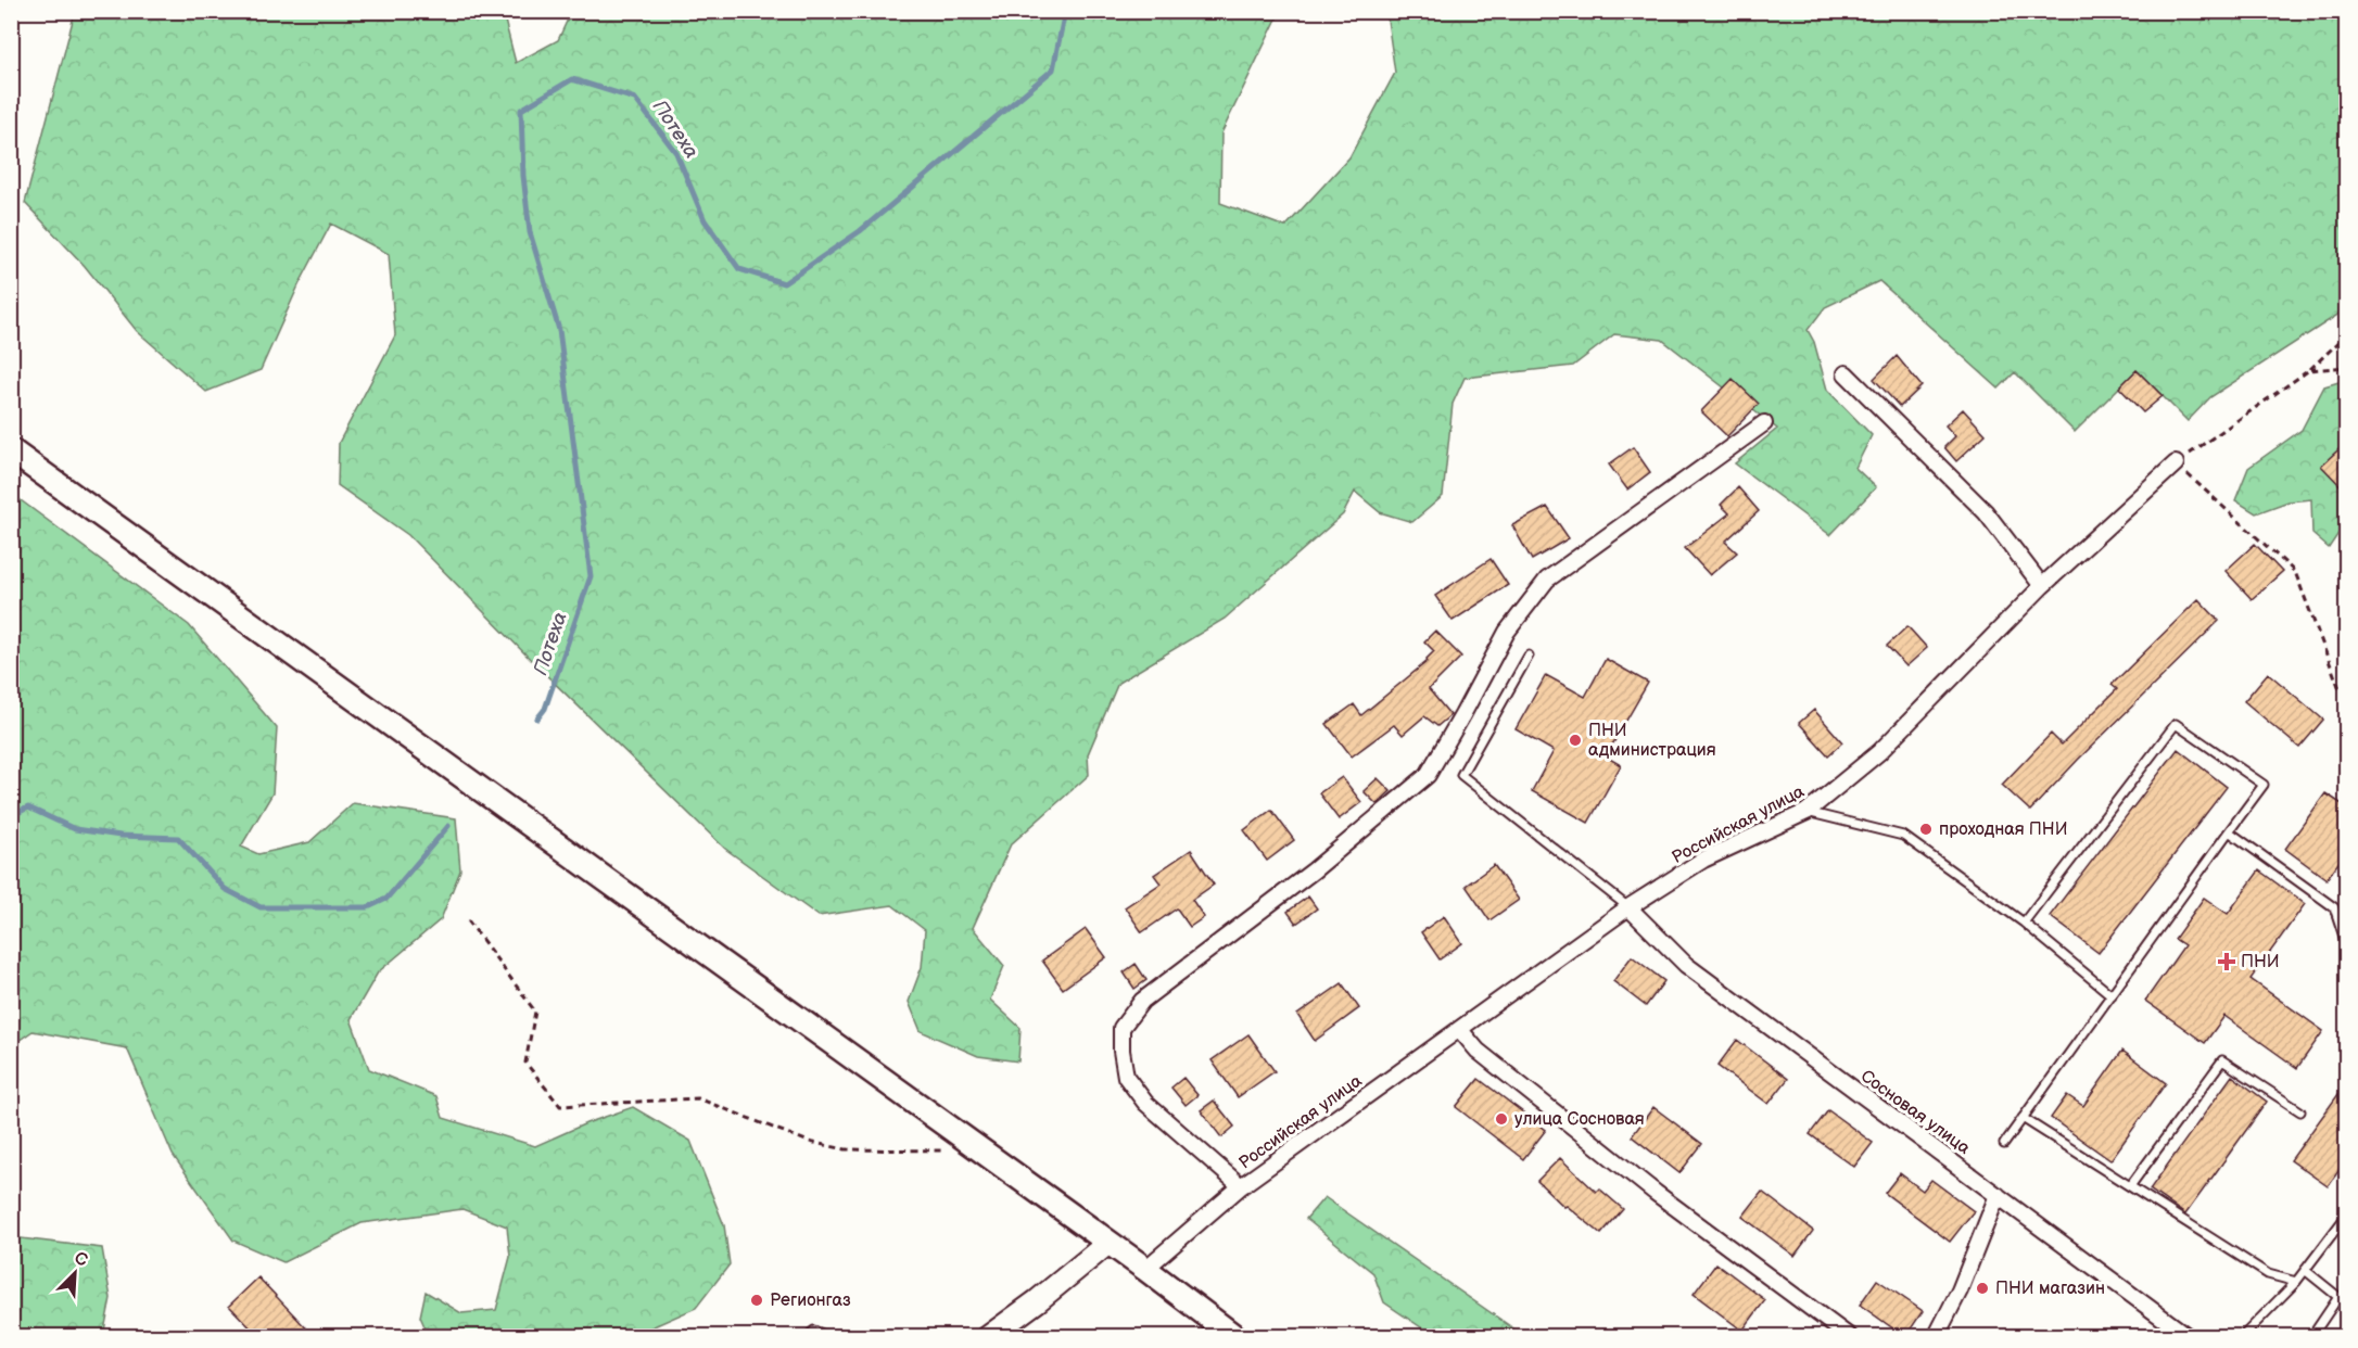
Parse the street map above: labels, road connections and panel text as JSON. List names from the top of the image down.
{
  "streets": {
    "street": ["Российская улица", "Сосновая улица"]
  },
  "crossings": [
    ["Российская улица", "Сосновая улица"]
  ],
  "water": ["Потеха"],
  "places": {
    "other": [
      "ПНИ администрация",
      "проходная ПНИ",
      "улица Сосновая",
      "ПНИ магазин",
      "Регионгаз"
    ],
    "health": ["ПНИ"]
  },
  "north": "top right"
}
